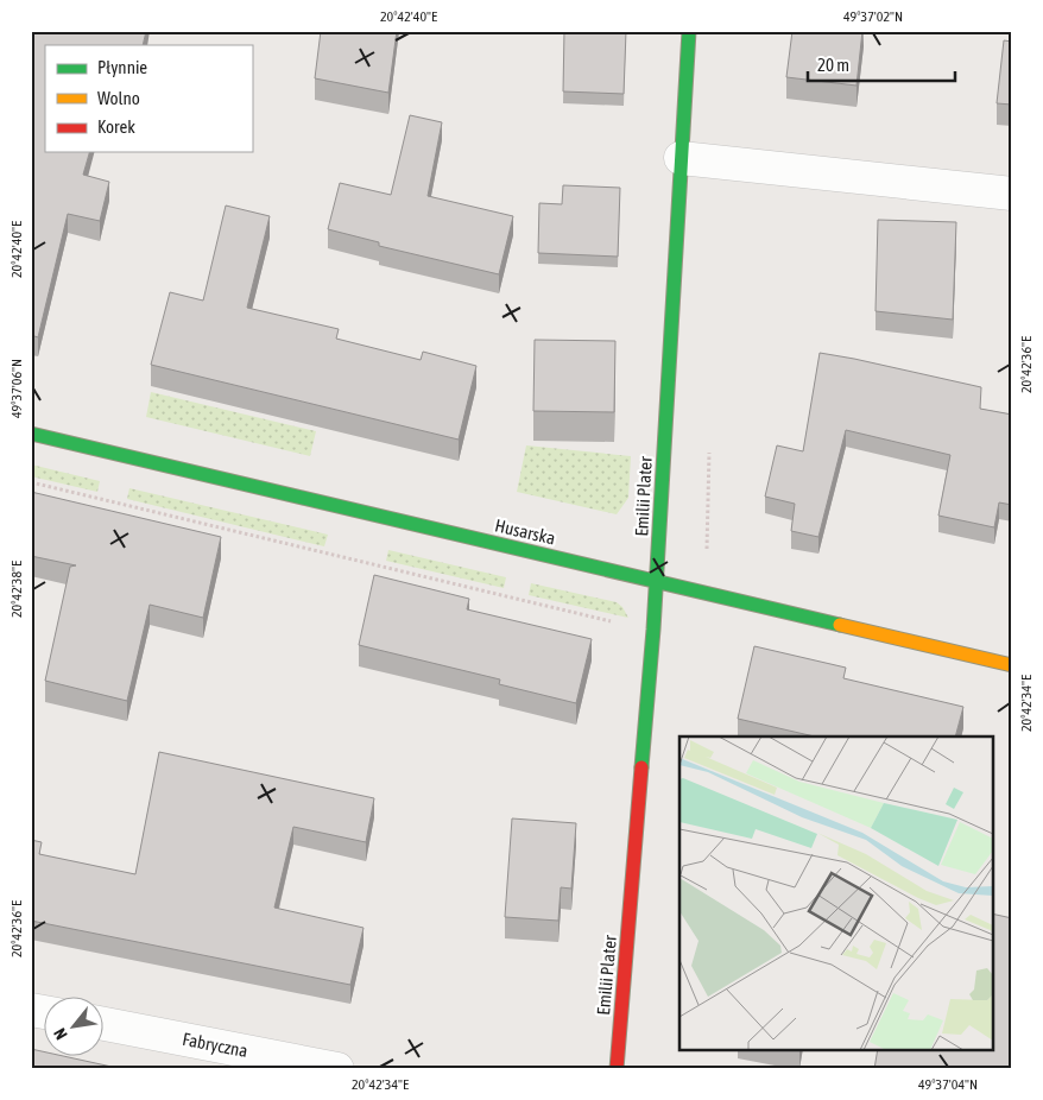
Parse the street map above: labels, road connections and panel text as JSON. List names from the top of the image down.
{
  "streets": {
    "street": ["Emilii Plater", "Husarska", "Fabryczna"]
  },
  "crossings": [
    ["Emilii Plater", "Husarska"]
  ],
  "legend": ["Płynnie", "Wolno", "Korek"],
  "scale_bar": "20 m",
  "north": "bottom left",
  "coordinates": [
    "20°42'40\"E",
    "49°37'02\"N",
    "20°42'36\"E",
    "49°37'06\"N",
    "20°42'38\"E",
    "20°42'34\"E",
    "49°37'04\"N"
  ]
}
